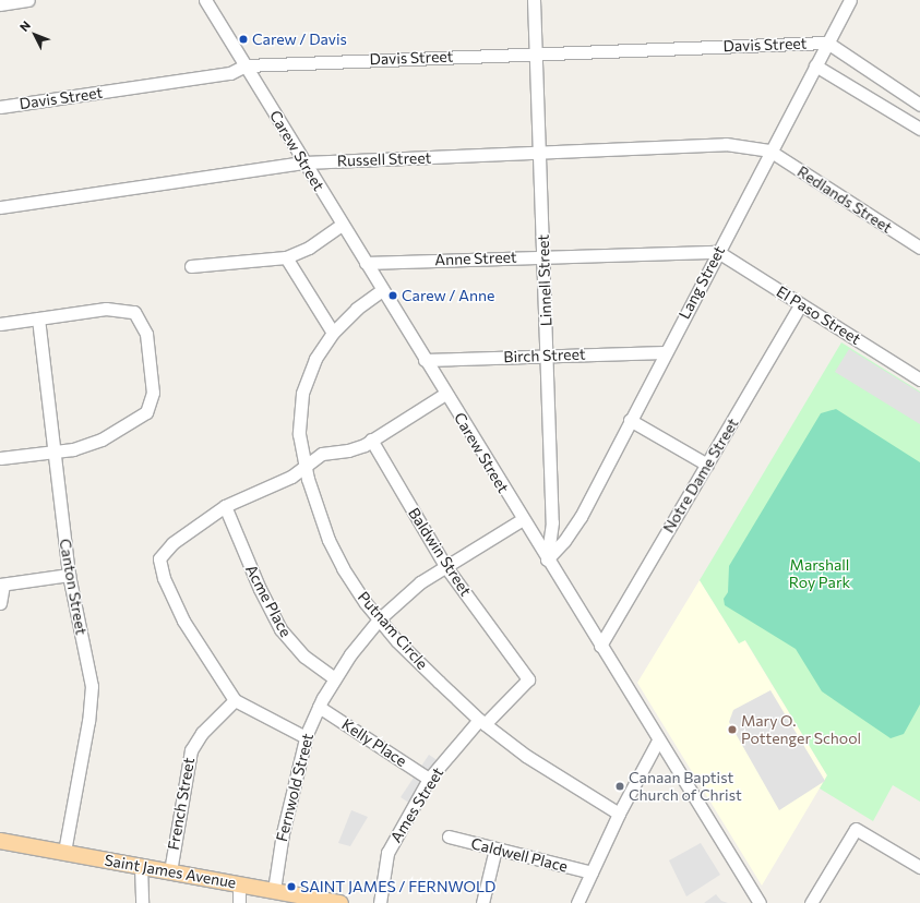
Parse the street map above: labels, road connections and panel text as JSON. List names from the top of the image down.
{
  "streets": {
    "main road": ["Saint James Avenue"],
    "street": [
      "Davis Street",
      "Carew Street",
      "Russell Street",
      "Redlands Street",
      "Anne Street",
      "Linnell Street",
      "Lang Street",
      "El Paso Street",
      "Birch Street",
      "Notre Dame Street",
      "Baldwin Street",
      "Canton Street",
      "Acme Place",
      "Putnam Circle",
      "Kelly Place",
      "Fernwold Street",
      "French Street",
      "Ames Street",
      "Caldwell Place"
    ]
  },
  "crossings": [
    ["Davis Street", "Carew Street"],
    ["Davis Street", "Linnell Street"],
    ["Davis Street", "Lang Street"],
    ["Carew Street", "Russell Street"],
    ["Carew Street", "Anne Street"],
    ["Carew Street", "Linnell Street"],
    ["Carew Street", "Lang Street"],
    ["Carew Street", "Birch Street"],
    ["Carew Street", "Notre Dame Street"],
    ["Carew Street", "Putnam Circle"],
    ["Carew Street", "Fernwold Street"],
    ["Russell Street", "Redlands Street"],
    ["Russell Street", "Linnell Street"],
    ["Russell Street", "Lang Street"],
    ["Redlands Street", "Lang Street"],
    ["Anne Street", "Linnell Street"],
    ["Anne Street", "Lang Street"],
    ["Anne Street", "El Paso Street"],
    ["Linnell Street", "Lang Street"],
    ["Linnell Street", "Birch Street"],
    ["Lang Street", "El Paso Street"],
    ["Lang Street", "Birch Street"],
    ["El Paso Street", "Notre Dame Street"],
    ["Baldwin Street", "Fernwold Street"],
    ["Baldwin Street", "Ames Street"],
    ["Canton Street", "Saint James Avenue"],
    ["Acme Place", "Fernwold Street"],
    ["Putnam Circle", "Fernwold Street"],
    ["Putnam Circle", "Ames Street"],
    ["Kelly Place", "Fernwold Street"],
    ["Kelly Place", "Ames Street"],
    ["Fernwold Street", "Saint James Avenue"],
    ["French Street", "Saint James Avenue"]
  ],
  "parks": ["Marshall Roy Park"],
  "places": [
    "Carew / Davis",
    "Carew / Anne",
    "Mary O. Pottenger School",
    "Canaan Baptist Church of Christ",
    "SAINT JAMES / FERNWOLD"
  ],
  "north": "top left"
}
